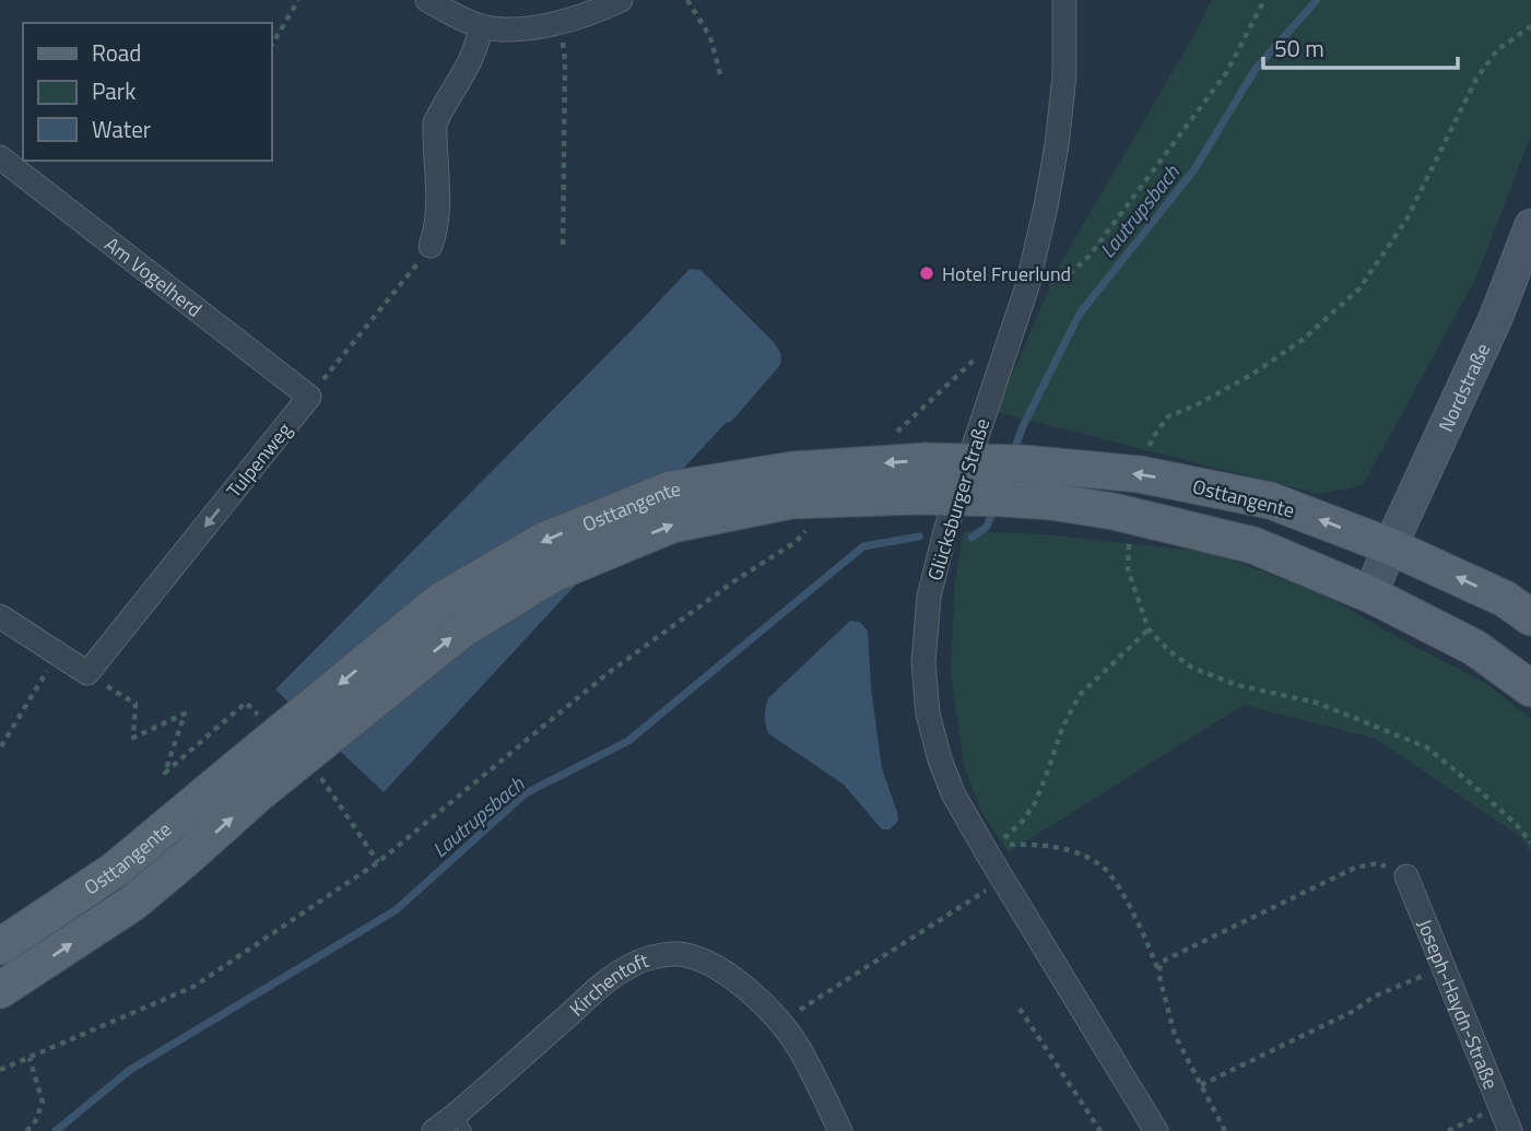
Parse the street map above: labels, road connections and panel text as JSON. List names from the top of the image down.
{
  "streets": {
    "main road": ["Nordstraße", "Osttangente"],
    "street": [
      "Am Vogelherd",
      "Tulpenweg",
      "Glücksburger Straße",
      "Kirchentoft",
      "Joseph-Haydn-Straße"
    ]
  },
  "crossings": [
    ["Am Vogelherd", "Tulpenweg"],
    ["Nordstraße", "Osttangente"]
  ],
  "one_way": ["Tulpenweg"],
  "water": ["Lautrupsbach"],
  "places": ["Hotel Fruerlund"],
  "legend": ["Road", "Park", "Water"],
  "scale_bar": "50 m"
}
